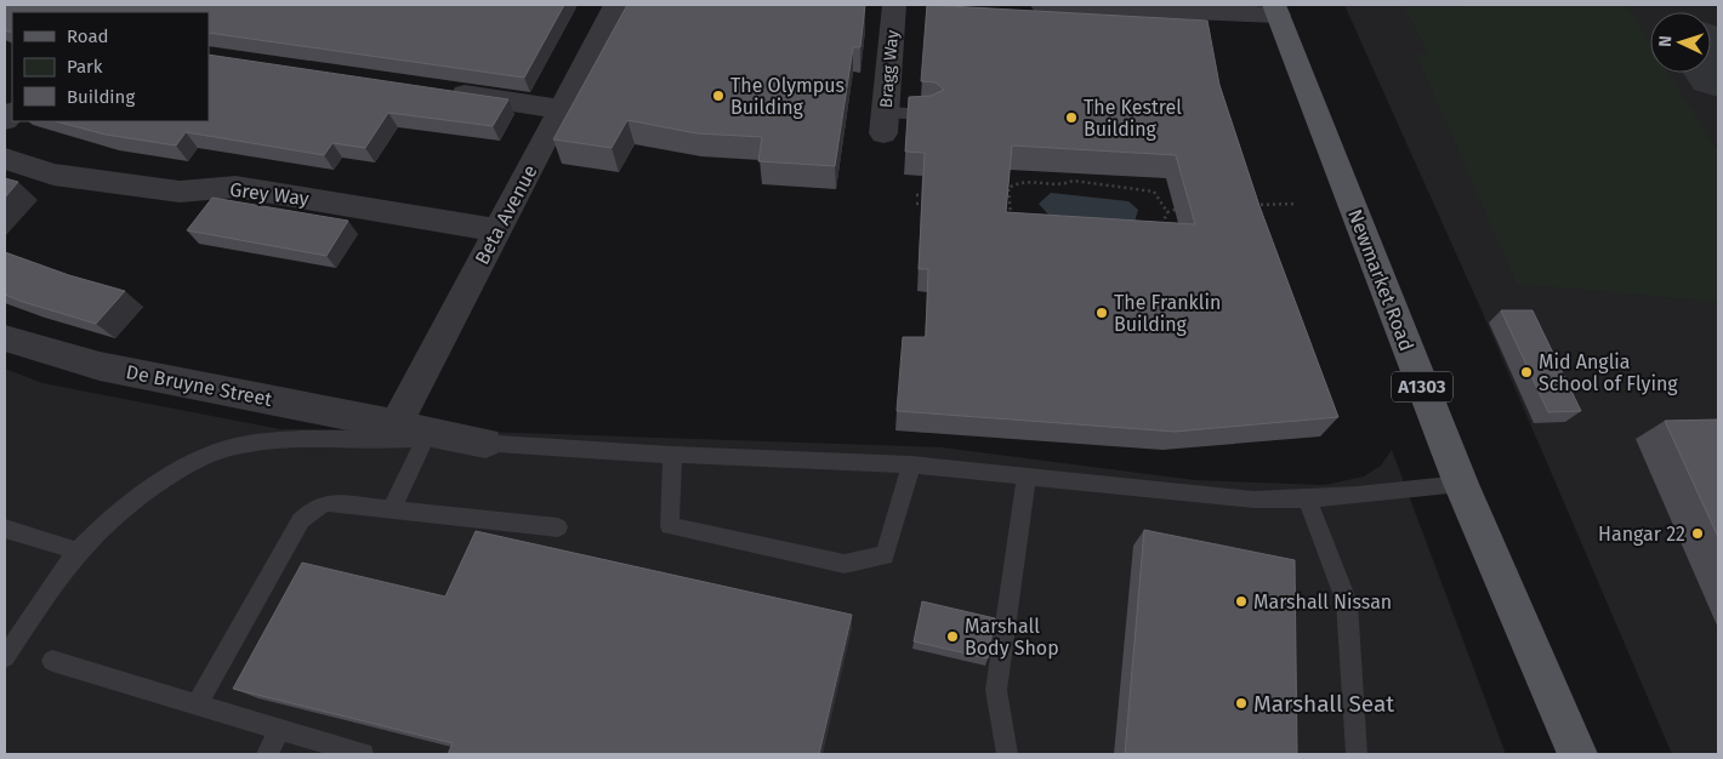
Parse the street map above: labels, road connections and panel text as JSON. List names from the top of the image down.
{
  "streets": {
    "main road": ["Newmarket Road", "A1303"],
    "street": [
      "Bragg Way",
      "Grey Way",
      "Beta Avenue",
      "De Bruyne Street"
    ]
  },
  "crossings": [
    ["Grey Way", "Beta Avenue"],
    ["Beta Avenue", "De Bruyne Street"]
  ],
  "places": [
    "The Olympus Building",
    "The Kestrel Building",
    "The Franklin Building",
    "Mid Anglia School of Flying",
    "Hangar 22",
    "Marshall Nissan",
    "Marshall Body Shop",
    "Marshall Seat"
  ],
  "legend": ["Road", "Park", "Building"],
  "north": "left"
}
